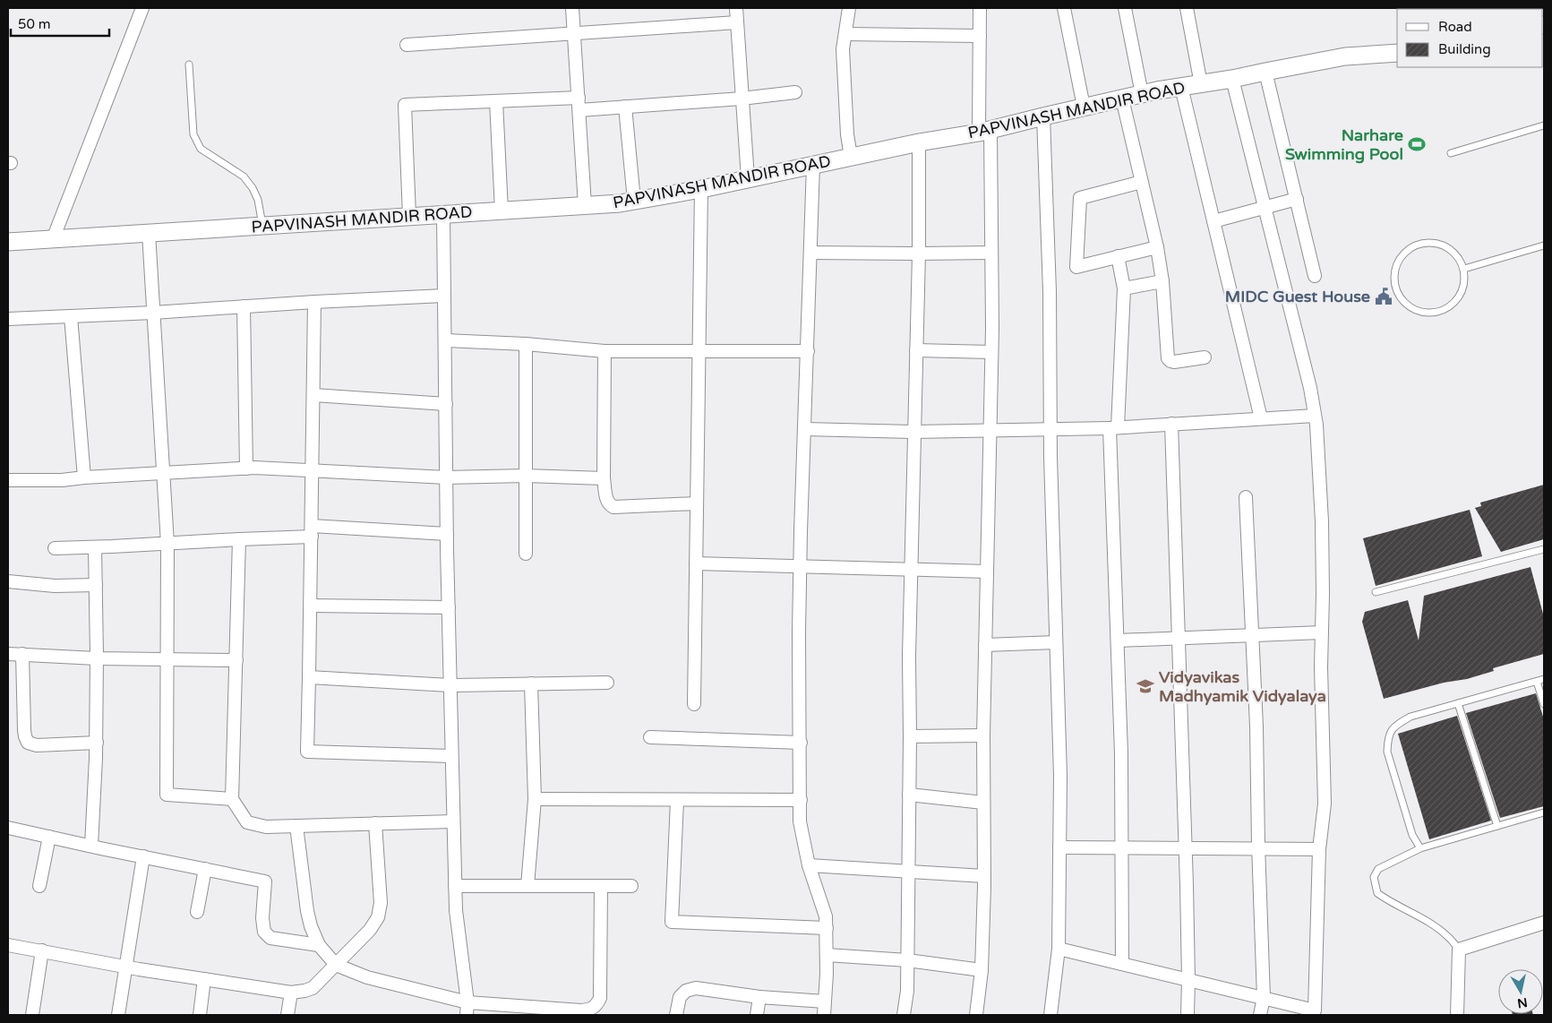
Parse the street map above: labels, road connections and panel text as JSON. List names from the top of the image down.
{
  "streets": {
    "street": ["PAPVINASH MANDIR ROAD"]
  },
  "places": {
    "sports": ["Narhare Swimming Pool"],
    "public building": ["MIDC Guest House"],
    "school or university": ["Vidyavikas Madhyamik Vidyalaya"]
  },
  "legend": ["Road", "Building"],
  "scale_bar": "50 m",
  "north": "bottom"
}
